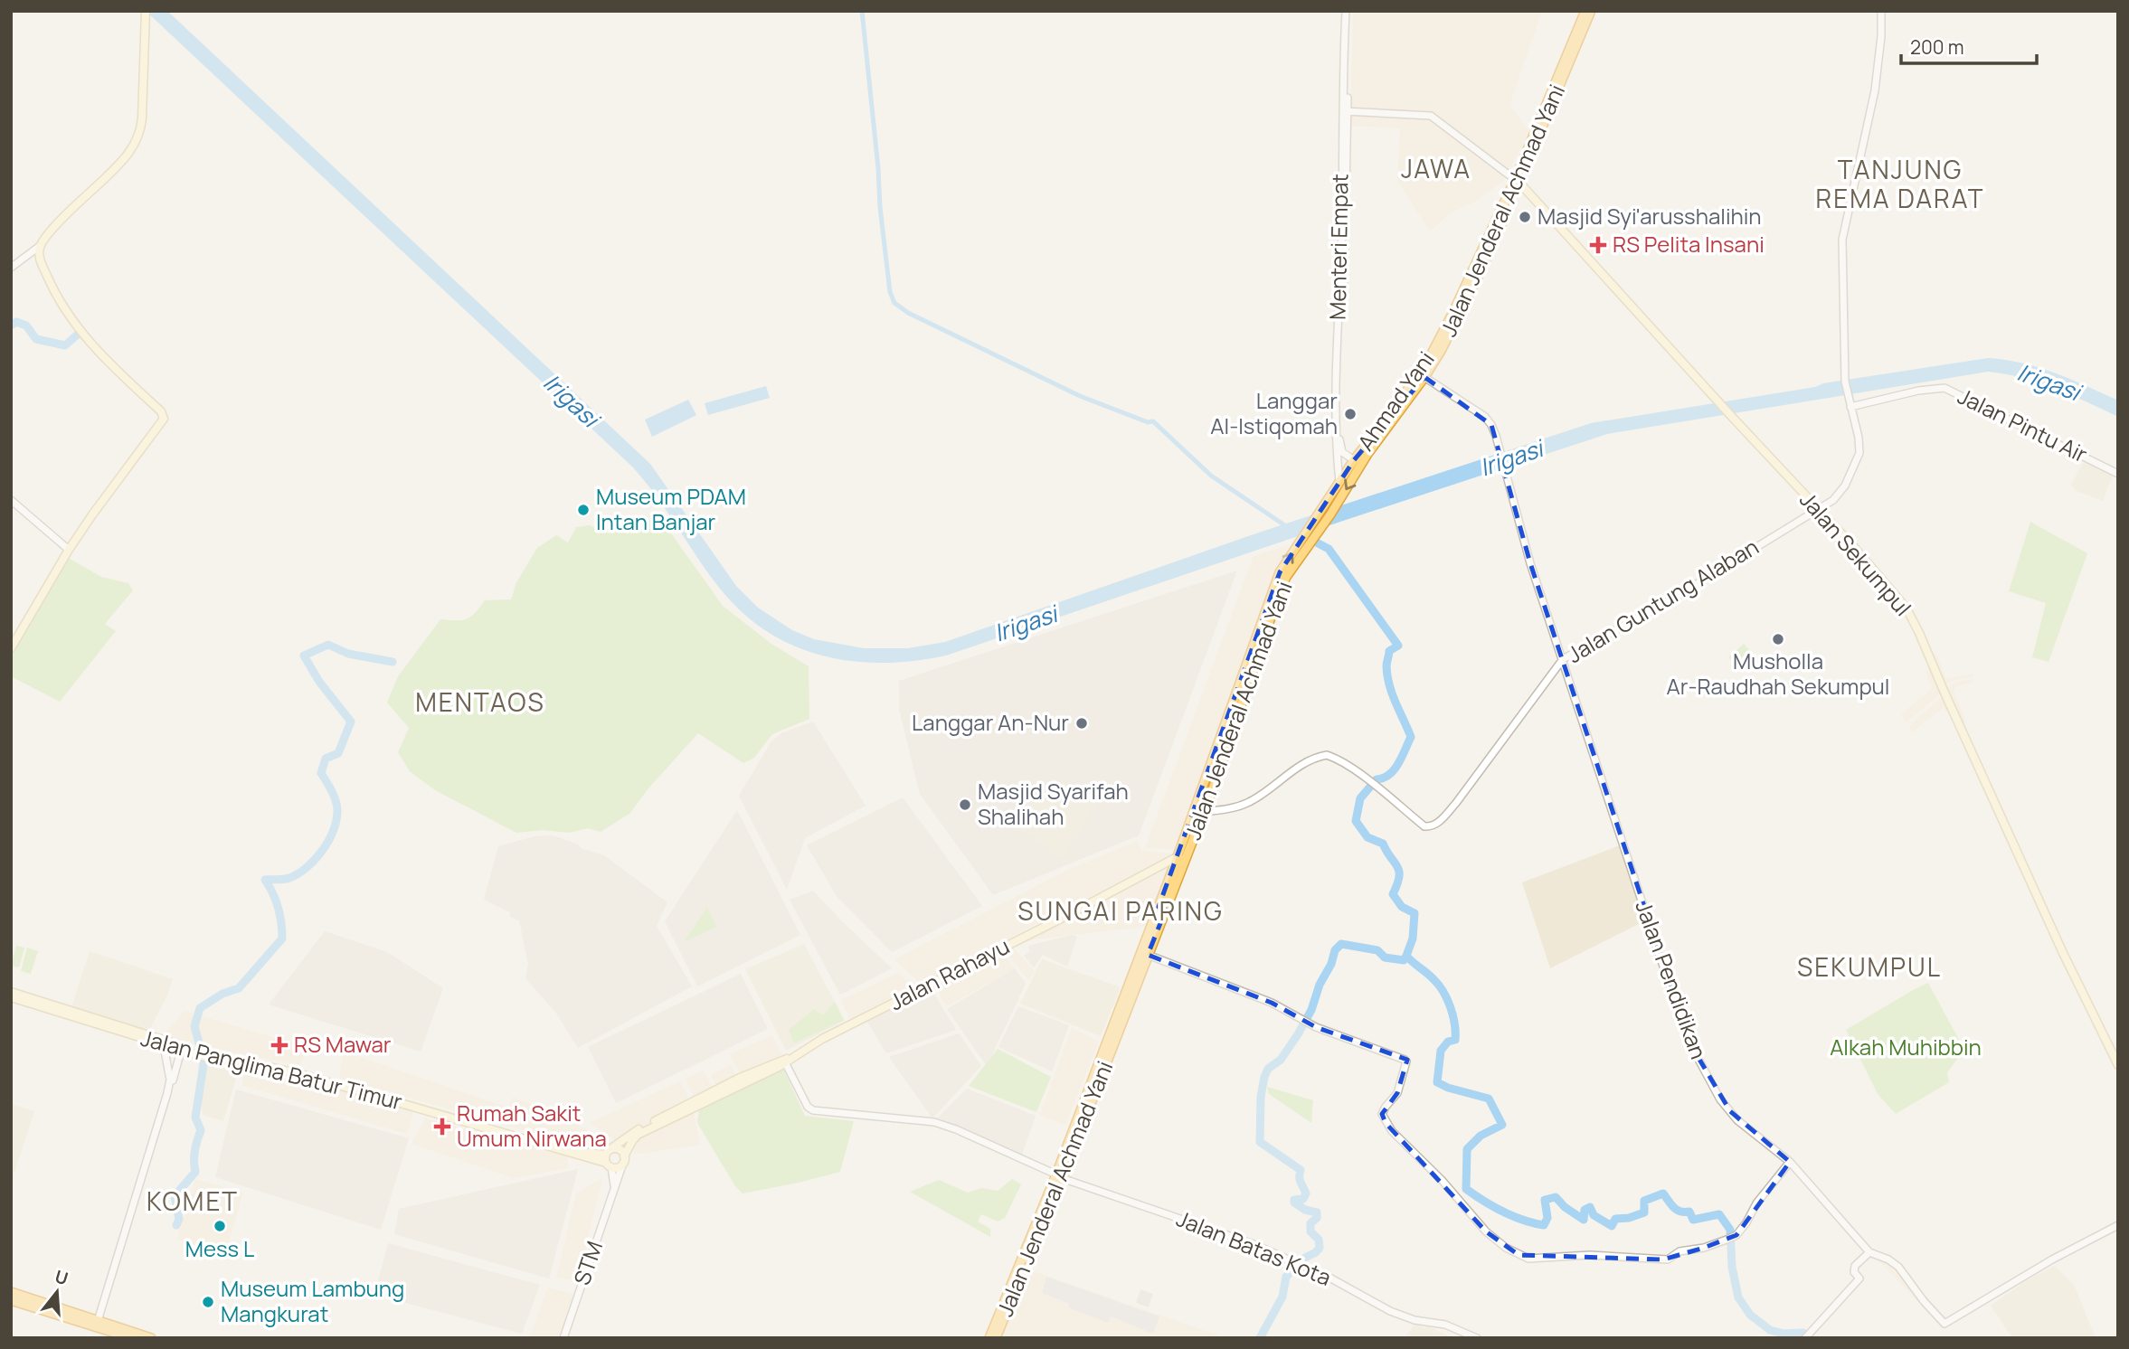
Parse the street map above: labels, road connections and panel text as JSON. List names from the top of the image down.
{
  "streets": {
    "highway": ["Jalan Jenderal Achmad Yani", "Ahmad Yani"],
    "main road": ["Jalan Sekumpul", "Jalan Rahayu", "Jalan Panglima Batur Timur"],
    "street": [
      "Menteri Empat",
      "Jalan Pintu Air",
      "Jalan Guntung Alaban",
      "Jalan Pendidikan",
      "Jalan Batas Kota",
      "STM"
    ]
  },
  "crossings": [
    ["Jalan Jenderal Achmad Yani", "Ahmad Yani"],
    ["Jalan Jenderal Achmad Yani", "Jalan Sekumpul"],
    ["Jalan Jenderal Achmad Yani", "Jalan Guntung Alaban"],
    ["Jalan Jenderal Achmad Yani", "Jalan Rahayu"],
    ["Jalan Jenderal Achmad Yani", "Jalan Pendidikan"],
    ["Jalan Jenderal Achmad Yani", "Jalan Batas Kota"],
    ["Menteri Empat", "Ahmad Yani"],
    ["Ahmad Yani", "Jalan Sekumpul"],
    ["Jalan Pintu Air", "Jalan Guntung Alaban"],
    ["Jalan Sekumpul", "Jalan Guntung Alaban"],
    ["Jalan Guntung Alaban", "Jalan Pendidikan"],
    ["Jalan Rahayu", "Jalan Batas Kota"],
    ["Jalan Panglima Batur Timur", "STM"]
  ],
  "districts": [
    "JAWA",
    "TANJUNG REMA DARAT",
    "MENTAOS",
    "SUNGAI PARING",
    "SEKUMPUL",
    "KOMET"
  ],
  "water": ["Irigasi"],
  "parks": ["Alkah Muhibbin"],
  "places": {
    "other": [
      "Masjid Syi'arusshalihin",
      "Langgar Al-Istiqomah",
      "Museum PDAM Intan Banjar",
      "Musholla Ar-Raudhah Sekumpul",
      "Langgar An-Nur",
      "Masjid Syarifah Shalihah",
      "Mess L",
      "Museum Lambung Mangkurat"
    ],
    "health": ["RS Pelita Insani", "RS Mawar", "Rumah Sakit Umum Nirwana"]
  },
  "scale_bar": "200 m",
  "north": "top"
}
